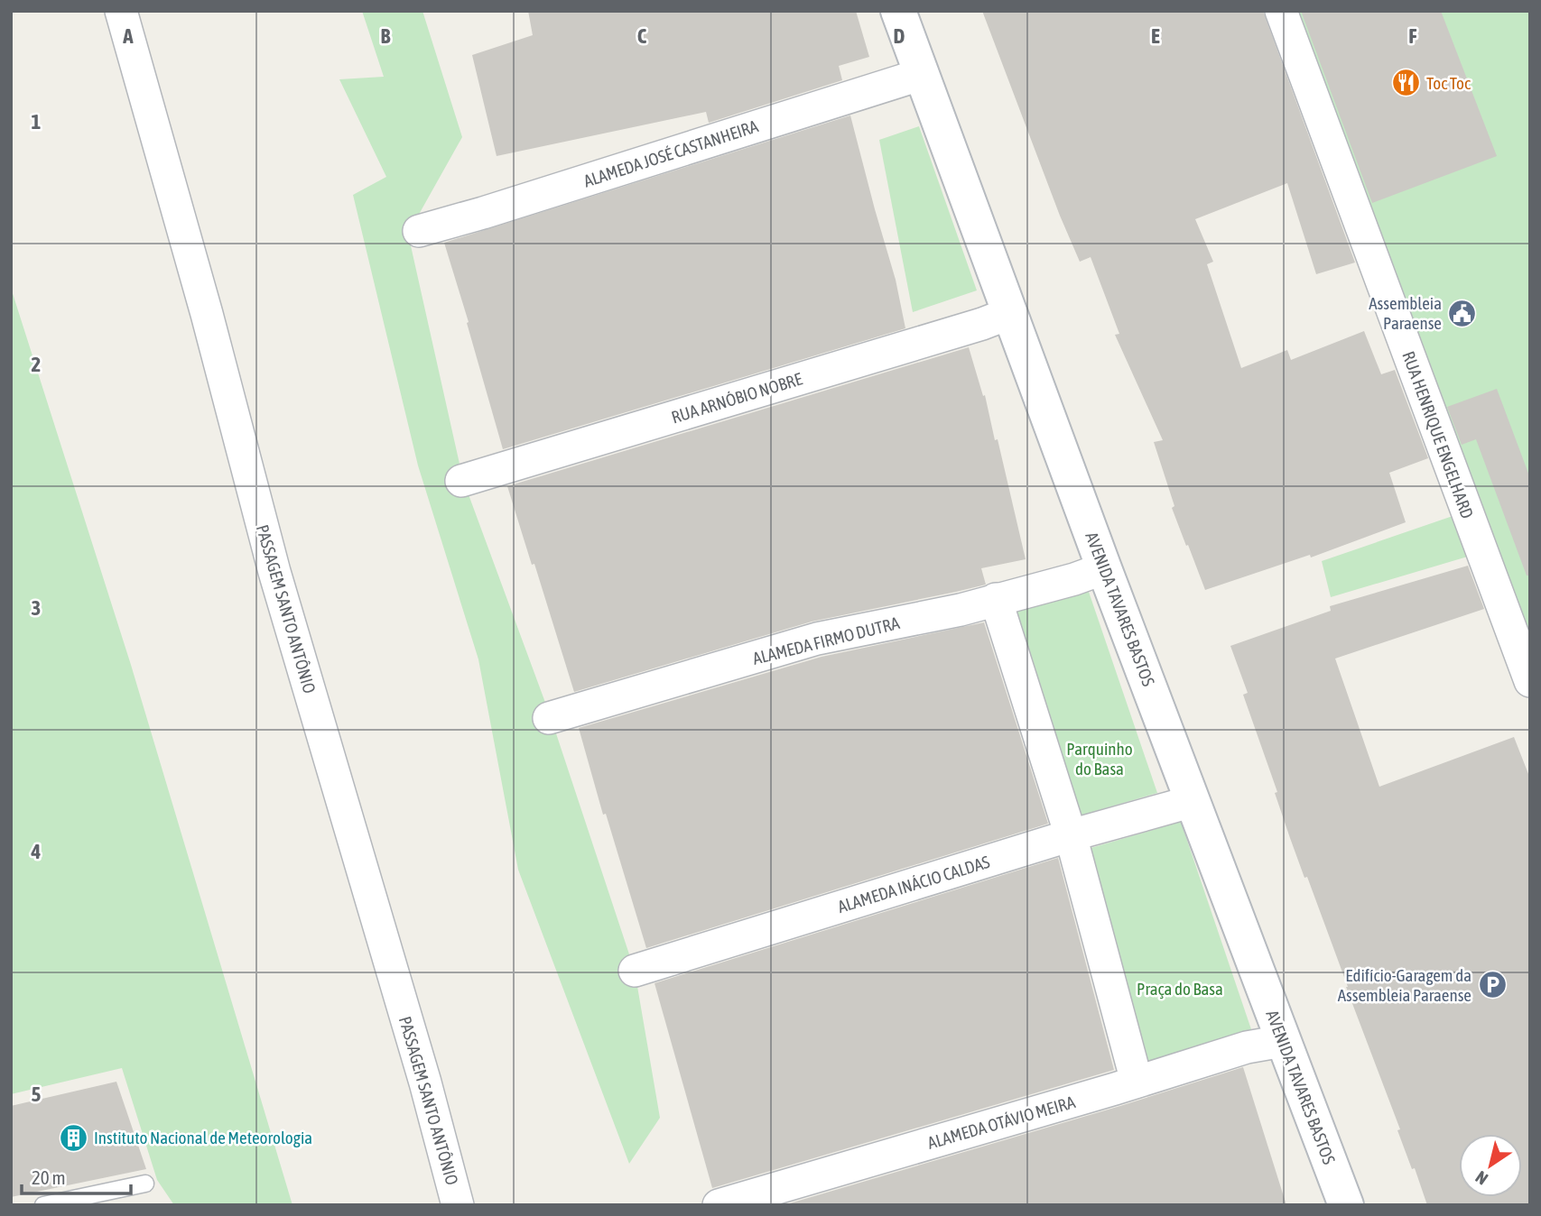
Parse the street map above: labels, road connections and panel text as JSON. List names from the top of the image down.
{
  "streets": {
    "main road": ["AVENIDA TAVARES BASTOS"],
    "street": [
      "ALAMEDA JOSÉ CASTANHEIRA",
      "RUA ARNÓBIO NOBRE",
      "RUA HENRIQUE ENGELHARD",
      "PASSAGEM SANTO ANTÔNIO",
      "ALAMEDA FIRMO DUTRA",
      "ALAMEDA INÁCIO CALDAS",
      "ALAMEDA OTÁVIO MEIRA"
    ]
  },
  "crossings": [
    ["ALAMEDA JOSÉ CASTANHEIRA", "AVENIDA TAVARES BASTOS"],
    ["RUA ARNÓBIO NOBRE", "AVENIDA TAVARES BASTOS"],
    ["AVENIDA TAVARES BASTOS", "ALAMEDA FIRMO DUTRA"],
    ["AVENIDA TAVARES BASTOS", "ALAMEDA INÁCIO CALDAS"],
    ["AVENIDA TAVARES BASTOS", "ALAMEDA OTÁVIO MEIRA"]
  ],
  "parks": ["Parquinho do Basa", "Praça do Basa"],
  "places": {
    "restaurant": ["Toc Toc"],
    "public building": ["Assembleia Paraense"],
    "parking": ["Edifício-Garagem da Assembleia Paraense"],
    "building": ["Instituto Nacional de Meteorologia"]
  },
  "scale_bar": "20 m",
  "north": "bottom left",
  "grid": {
    "columns": [
      "A",
      "B",
      "C",
      "D",
      "E",
      "F"
    ],
    "rows": [
      "1",
      "2",
      "3",
      "4",
      "5"
    ]
  }
}
